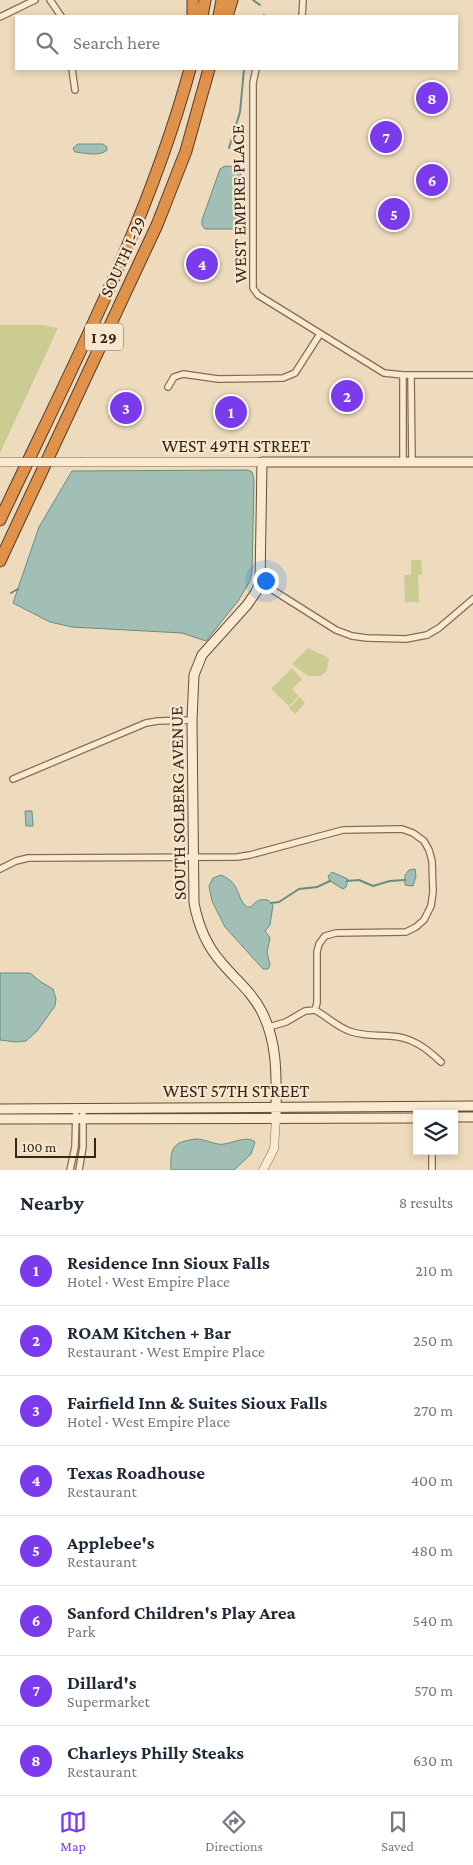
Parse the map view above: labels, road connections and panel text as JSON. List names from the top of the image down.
{
  "streets": {
    "highway": ["SOUTH I-29", "I 29"],
    "main road": ["WEST 49TH STREET", "SOUTH SOLBERG AVENUE", "WEST 57TH STREET"],
    "street": ["WEST EMPIRE PLACE"]
  },
  "crossings": [
    ["WEST 49TH STREET", "SOUTH SOLBERG AVENUE"],
    ["SOUTH SOLBERG AVENUE", "WEST 57TH STREET"]
  ],
  "scale_bar": "100 m",
  "page": {
    "search": "Search here",
    "pins": [
      "8",
      "7",
      "6",
      "5",
      "4",
      "2",
      "3",
      "1"
    ],
    "scale": "100 m",
    "heading": ["Nearby", "8 results"],
    "list": [
      {
        "mark": "1",
        "name": "Residence Inn Sioux Falls",
        "note": "Hotel · West Empire Place",
        "value": "210 m"
      },
      {
        "mark": "2",
        "name": "ROAM Kitchen + Bar",
        "note": "Restaurant · West Empire Place",
        "value": "250 m"
      },
      {
        "mark": "3",
        "name": "Fairfield Inn & Suites Sioux Falls",
        "note": "Hotel · West Empire Place",
        "value": "270 m"
      },
      {
        "mark": "4",
        "name": "Texas Roadhouse",
        "note": "Restaurant",
        "value": "400 m"
      },
      {
        "mark": "5",
        "name": "Applebee's",
        "note": "Restaurant",
        "value": "480 m"
      },
      {
        "mark": "6",
        "name": "Sanford Children's Play Area",
        "note": "Park",
        "value": "540 m"
      },
      {
        "mark": "7",
        "name": "Dillard's",
        "note": "Supermarket",
        "value": "570 m"
      },
      {
        "mark": "8",
        "name": "Charleys Philly Steaks",
        "note": "Restaurant",
        "value": "630 m"
      }
    ],
    "nav": ["Map", "Directions", "Saved"]
  }
}
